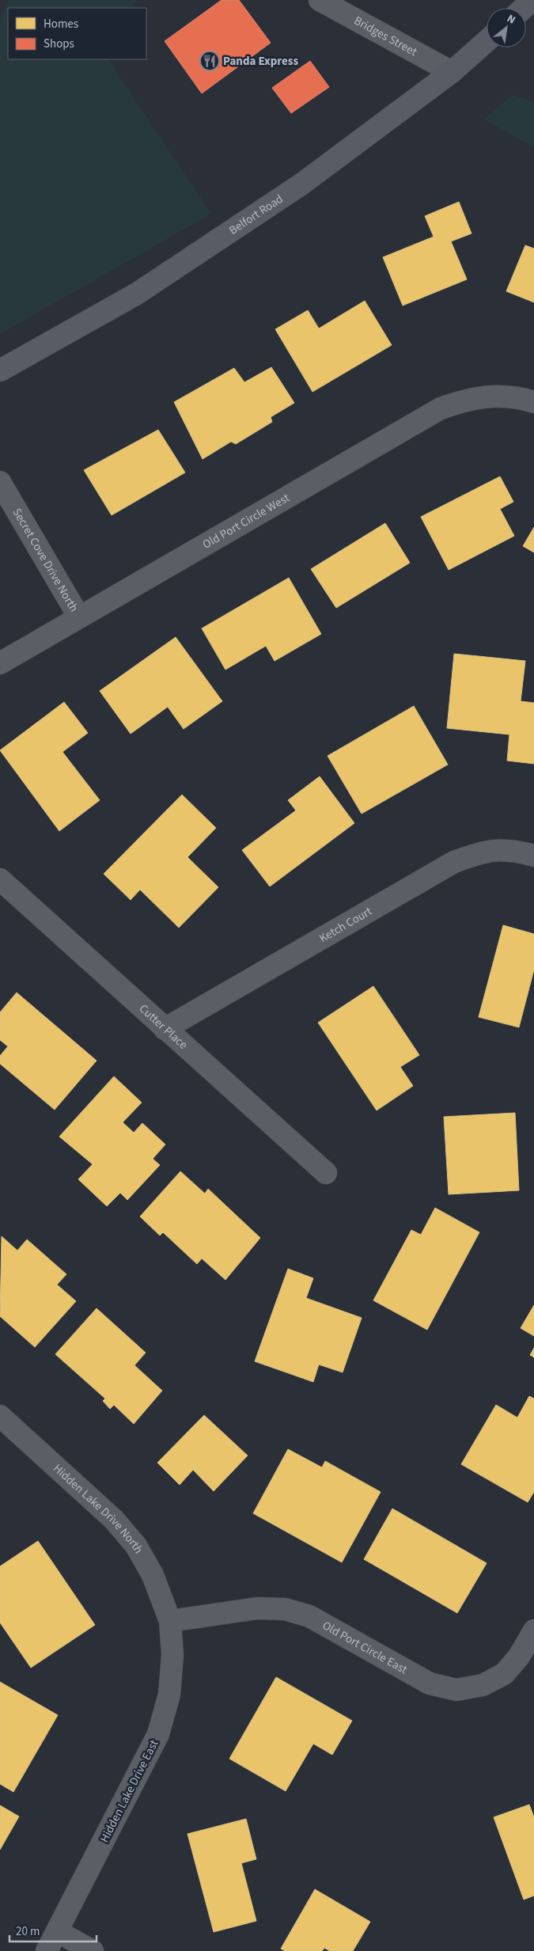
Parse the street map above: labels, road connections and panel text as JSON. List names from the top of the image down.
{
  "streets": {
    "street": [
      "Bridges Street",
      "Belfort Road",
      "Old Port Circle West",
      "Secret Cove Drive North",
      "Ketch Court",
      "Cutter Place",
      "Hidden Lake Drive North",
      "Old Port Circle East",
      "Hidden Lake Drive East"
    ]
  },
  "crossings": [
    ["Bridges Street", "Belfort Road"],
    ["Old Port Circle West", "Secret Cove Drive North"],
    ["Ketch Court", "Cutter Place"],
    ["Hidden Lake Drive North", "Old Port Circle East"],
    ["Hidden Lake Drive North", "Hidden Lake Drive East"],
    ["Old Port Circle East", "Hidden Lake Drive East"]
  ],
  "places": {
    "restaurant": ["Panda Express"]
  },
  "legend": ["Homes", "Shops"],
  "scale_bar": "20 m",
  "north": "top right"
}
